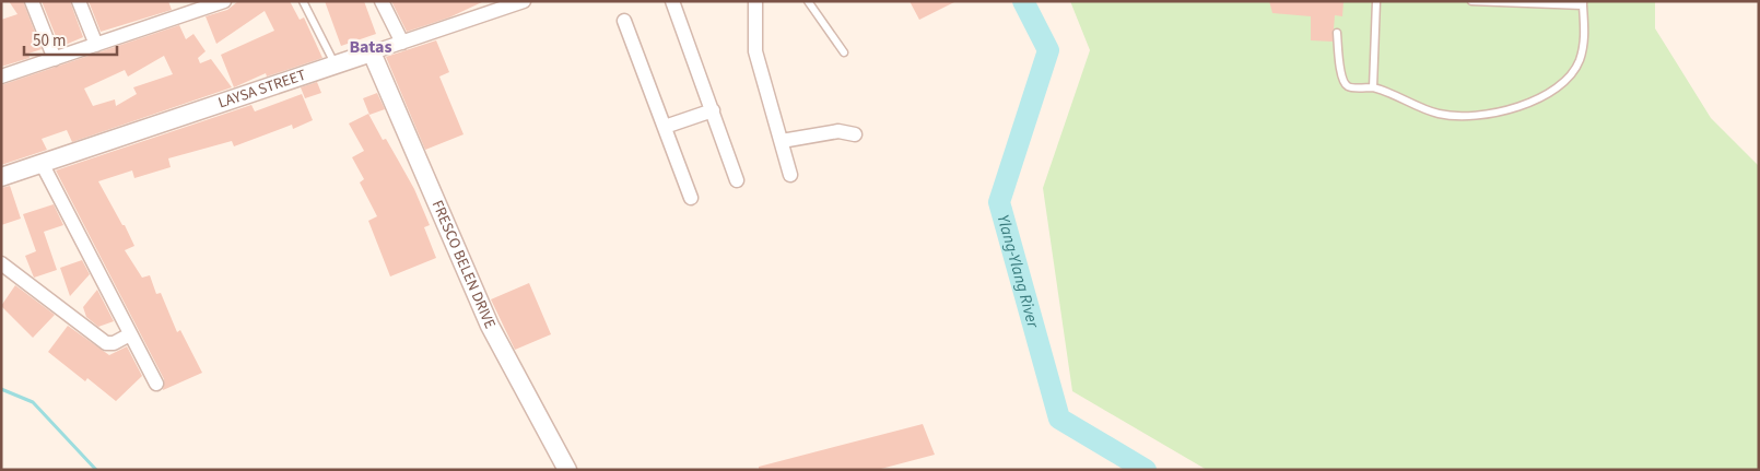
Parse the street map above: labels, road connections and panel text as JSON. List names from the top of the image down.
{
  "streets": {
    "street": ["LAYSA STREET", "FRESCO BELEN DRIVE"]
  },
  "crossings": [
    ["LAYSA STREET", "FRESCO BELEN DRIVE"]
  ],
  "districts": ["Batas"],
  "water": ["Ylang-Ylang River"],
  "scale_bar": "50 m"
}
